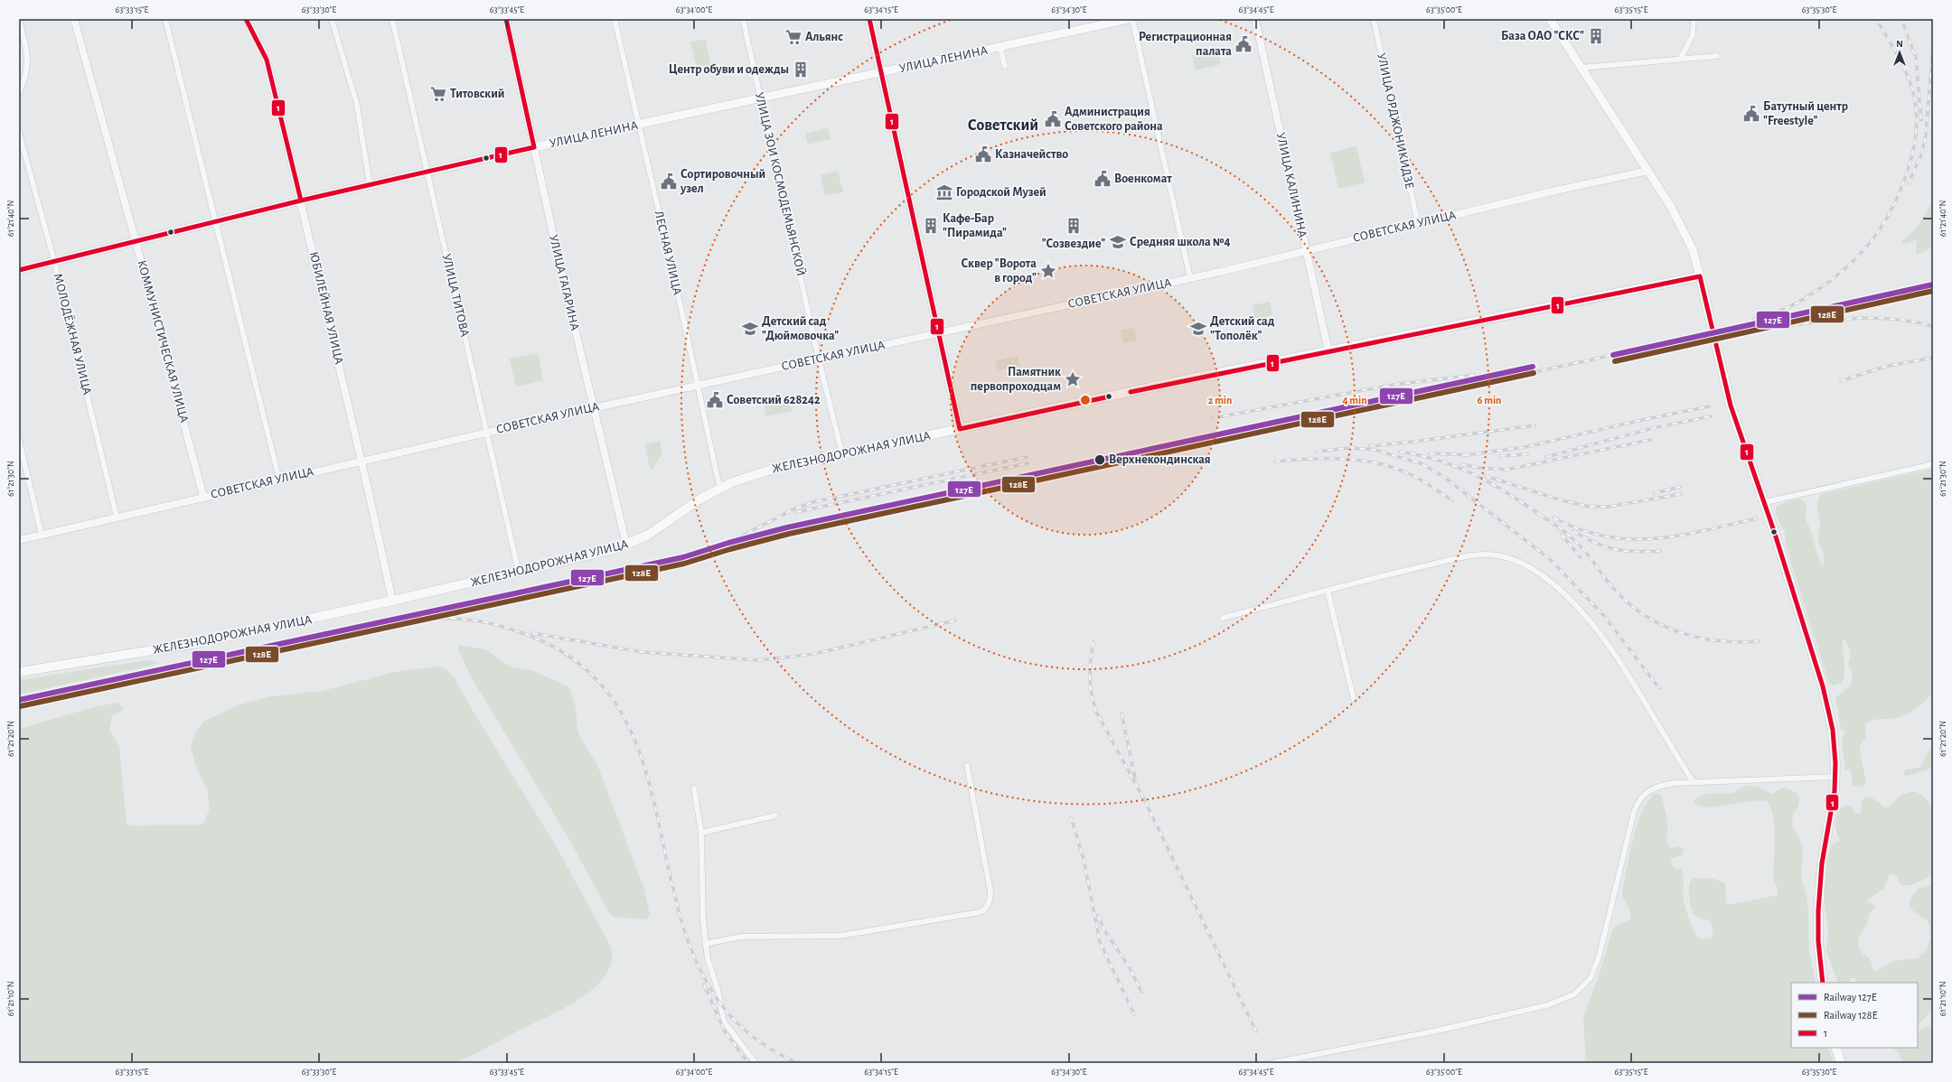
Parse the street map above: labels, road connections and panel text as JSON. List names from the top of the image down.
{
  "streets": {
    "main road": ["УЛИЦА ЛЕНИНА", "ЖЕЛЕЗНОДОРОЖНАЯ УЛИЦА"],
    "street": [
      "УЛИЦА ОРДЖОНИКИДЗЕ",
      "УЛИЦА ЗОИ КОСМОДЕМЬЯНСКОЙ",
      "УЛИЦА КАЛИНИНА",
      "СОВЕТСКАЯ УЛИЦА",
      "ЛЕСНАЯ УЛИЦА",
      "УЛИЦА ГАГАРИНА",
      "УЛИЦА ТИТОВА",
      "ЮБИЛЕЙНАЯ УЛИЦА",
      "МОЛОДЁЖНАЯ УЛИЦА",
      "КОММУНИСТИЧЕСКАЯ УЛИЦА"
    ]
  },
  "crossings": [
    ["УЛИЦА ЛЕНИНА", "УЛИЦА ЗОИ КОСМОДЕМЬЯНСКОЙ"],
    ["УЛИЦА ЛЕНИНА", "ЛЕСНАЯ УЛИЦА"],
    ["УЛИЦА ЛЕНИНА", "УЛИЦА ГАГАРИНА"],
    ["УЛИЦА ЛЕНИНА", "УЛИЦА ТИТОВА"],
    ["УЛИЦА ЛЕНИНА", "ЮБИЛЕЙНАЯ УЛИЦА"],
    ["УЛИЦА ЛЕНИНА", "МОЛОДЁЖНАЯ УЛИЦА"],
    ["УЛИЦА ЛЕНИНА", "КОММУНИСТИЧЕСКАЯ УЛИЦА"],
    ["УЛИЦА ОРДЖОНИКИДЗЕ", "СОВЕТСКАЯ УЛИЦА"],
    ["УЛИЦА ЗОИ КОСМОДЕМЬЯНСКОЙ", "СОВЕТСКАЯ УЛИЦА"],
    ["УЛИЦА ЗОИ КОСМОДЕМЬЯНСКОЙ", "ЖЕЛЕЗНОДОРОЖНАЯ УЛИЦА"],
    ["УЛИЦА КАЛИНИНА", "СОВЕТСКАЯ УЛИЦА"],
    ["УЛИЦА КАЛИНИНА", "ЖЕЛЕЗНОДОРОЖНАЯ УЛИЦА"],
    ["СОВЕТСКАЯ УЛИЦА", "ЛЕСНАЯ УЛИЦА"],
    ["СОВЕТСКАЯ УЛИЦА", "УЛИЦА ГАГАРИНА"],
    ["СОВЕТСКАЯ УЛИЦА", "УЛИЦА ТИТОВА"],
    ["СОВЕТСКАЯ УЛИЦА", "ЮБИЛЕЙНАЯ УЛИЦА"],
    ["СОВЕТСКАЯ УЛИЦА", "МОЛОДЁЖНАЯ УЛИЦА"],
    ["СОВЕТСКАЯ УЛИЦА", "КОММУНИСТИЧЕСКАЯ УЛИЦА"],
    ["ЛЕСНАЯ УЛИЦА", "ЖЕЛЕЗНОДОРОЖНАЯ УЛИЦА"],
    ["УЛИЦА ГАГАРИНА", "ЖЕЛЕЗНОДОРОЖНАЯ УЛИЦА"],
    ["УЛИЦА ТИТОВА", "ЖЕЛЕЗНОДОРОЖНАЯ УЛИЦА"],
    ["ЮБИЛЕЙНАЯ УЛИЦА", "ЖЕЛЕЗНОДОРОЖНАЯ УЛИЦА"]
  ],
  "districts": ["Советский"],
  "places": {
    "building": [
      "База ОАО \"СКС\"",
      "Центр обуви и одежды",
      "Кафе-Бар \"Пирамида\"",
      "\"Созвездие\""
    ],
    "supermarket": ["Альянс", "Титовский"],
    "public building": [
      "Регистрационная палата",
      "Батутный центр \"Freestyle\"",
      "Администрация Советского района",
      "Казначейство",
      "Военкомат",
      "Сортировочный узел",
      "Советский 628242"
    ],
    "museum": ["Городской Музей"],
    "school or university": ["Средняя школа №4", "Детский сад \"Дюймовочка\"", "Детский сад \"Тополёк\""],
    "place": ["Сквер \"Ворота в город\"", "Памятник первопроходцам"],
    "other": ["Верхнекондинская"]
  },
  "lines": ["transit line 1", "rail line 127Е", "rail line 128Е"],
  "legend": ["Railway 127Е", "Railway 128Е", "1"],
  "north": "top",
  "coordinates": [
    "63°33'15\"E",
    "63°33'30\"E",
    "63°33'45\"E",
    "63°34'00\"E",
    "63°34'15\"E",
    "63°34'30\"E",
    "63°34'45\"E",
    "63°35'00\"E",
    "63°35'15\"E",
    "63°35'30\"E",
    "61°21'40\"N",
    "61°21'30\"N",
    "61°21'20\"N",
    "61°21'10\"N"
  ],
  "rings": ["2 min", "4 min", "6 min"]
}
